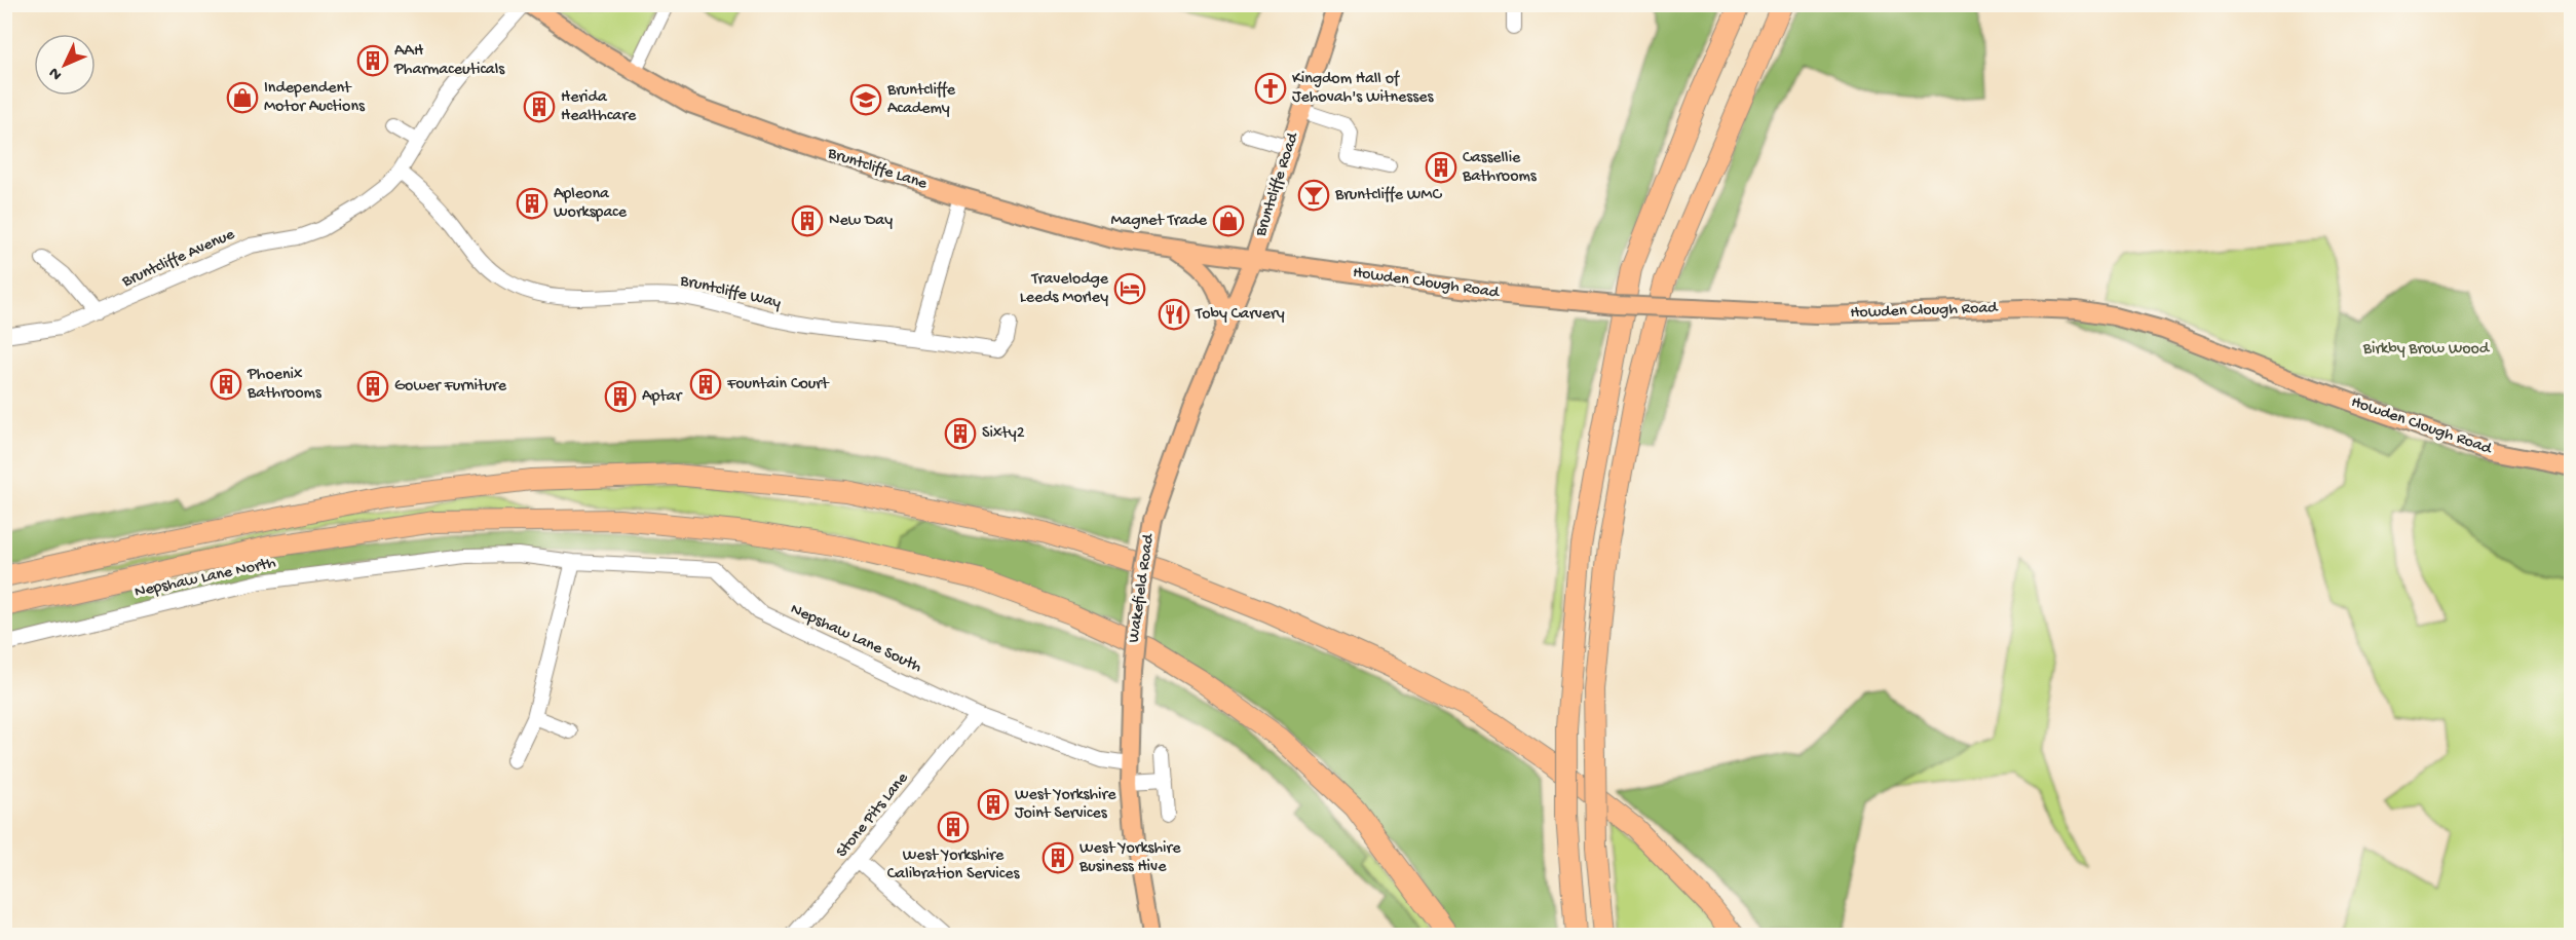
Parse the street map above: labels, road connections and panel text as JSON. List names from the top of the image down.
{
  "streets": {
    "main road": [
      "Bruntcliffe Lane",
      "Bruntcliffe Road",
      "Howden Clough Road",
      "Wakefield Road"
    ],
    "street": [
      "Bruntcliffe Avenue",
      "Bruntcliffe Way",
      "Nepshaw Lane North",
      "Nepshaw Lane South",
      "Stone Pits Lane"
    ]
  },
  "crossings": [
    ["Bruntcliffe Lane", "Bruntcliffe Road"],
    ["Bruntcliffe Lane", "Bruntcliffe Avenue"],
    ["Bruntcliffe Lane", "Howden Clough Road"],
    ["Bruntcliffe Lane", "Wakefield Road"],
    ["Bruntcliffe Road", "Howden Clough Road"],
    ["Bruntcliffe Road", "Wakefield Road"],
    ["Bruntcliffe Avenue", "Bruntcliffe Way"],
    ["Howden Clough Road", "Wakefield Road"],
    ["Nepshaw Lane North", "Nepshaw Lane South"],
    ["Wakefield Road", "Nepshaw Lane South"],
    ["Nepshaw Lane South", "Stone Pits Lane"]
  ],
  "parks": ["Birkby Brow Wood"],
  "places": {
    "building": [
      "AAH Pharmaceuticals",
      "Herida Healthcare",
      "Cassellie Bathrooms",
      "Apleona Workspace",
      "New Day",
      "Phoenix Bathrooms",
      "Fountain Court",
      "Gower Furniture",
      "Aptar",
      "Sixty2",
      "West Yorkshire Joint Services",
      "West Yorkshire Calibration Services",
      "West Yorkshire Business Hive"
    ],
    "church": ["Kingdom Hall of Jehovah's Witnesses"],
    "shop": ["Independent Motor Auctions", "Magnet Trade"],
    "school or university": ["Bruntcliffe Academy"],
    "bar": ["Bruntcliffe WMC"],
    "hotel": ["Travelodge Leeds Morley"],
    "restaurant": ["Toby Carvery"]
  },
  "north": "bottom left"
}
